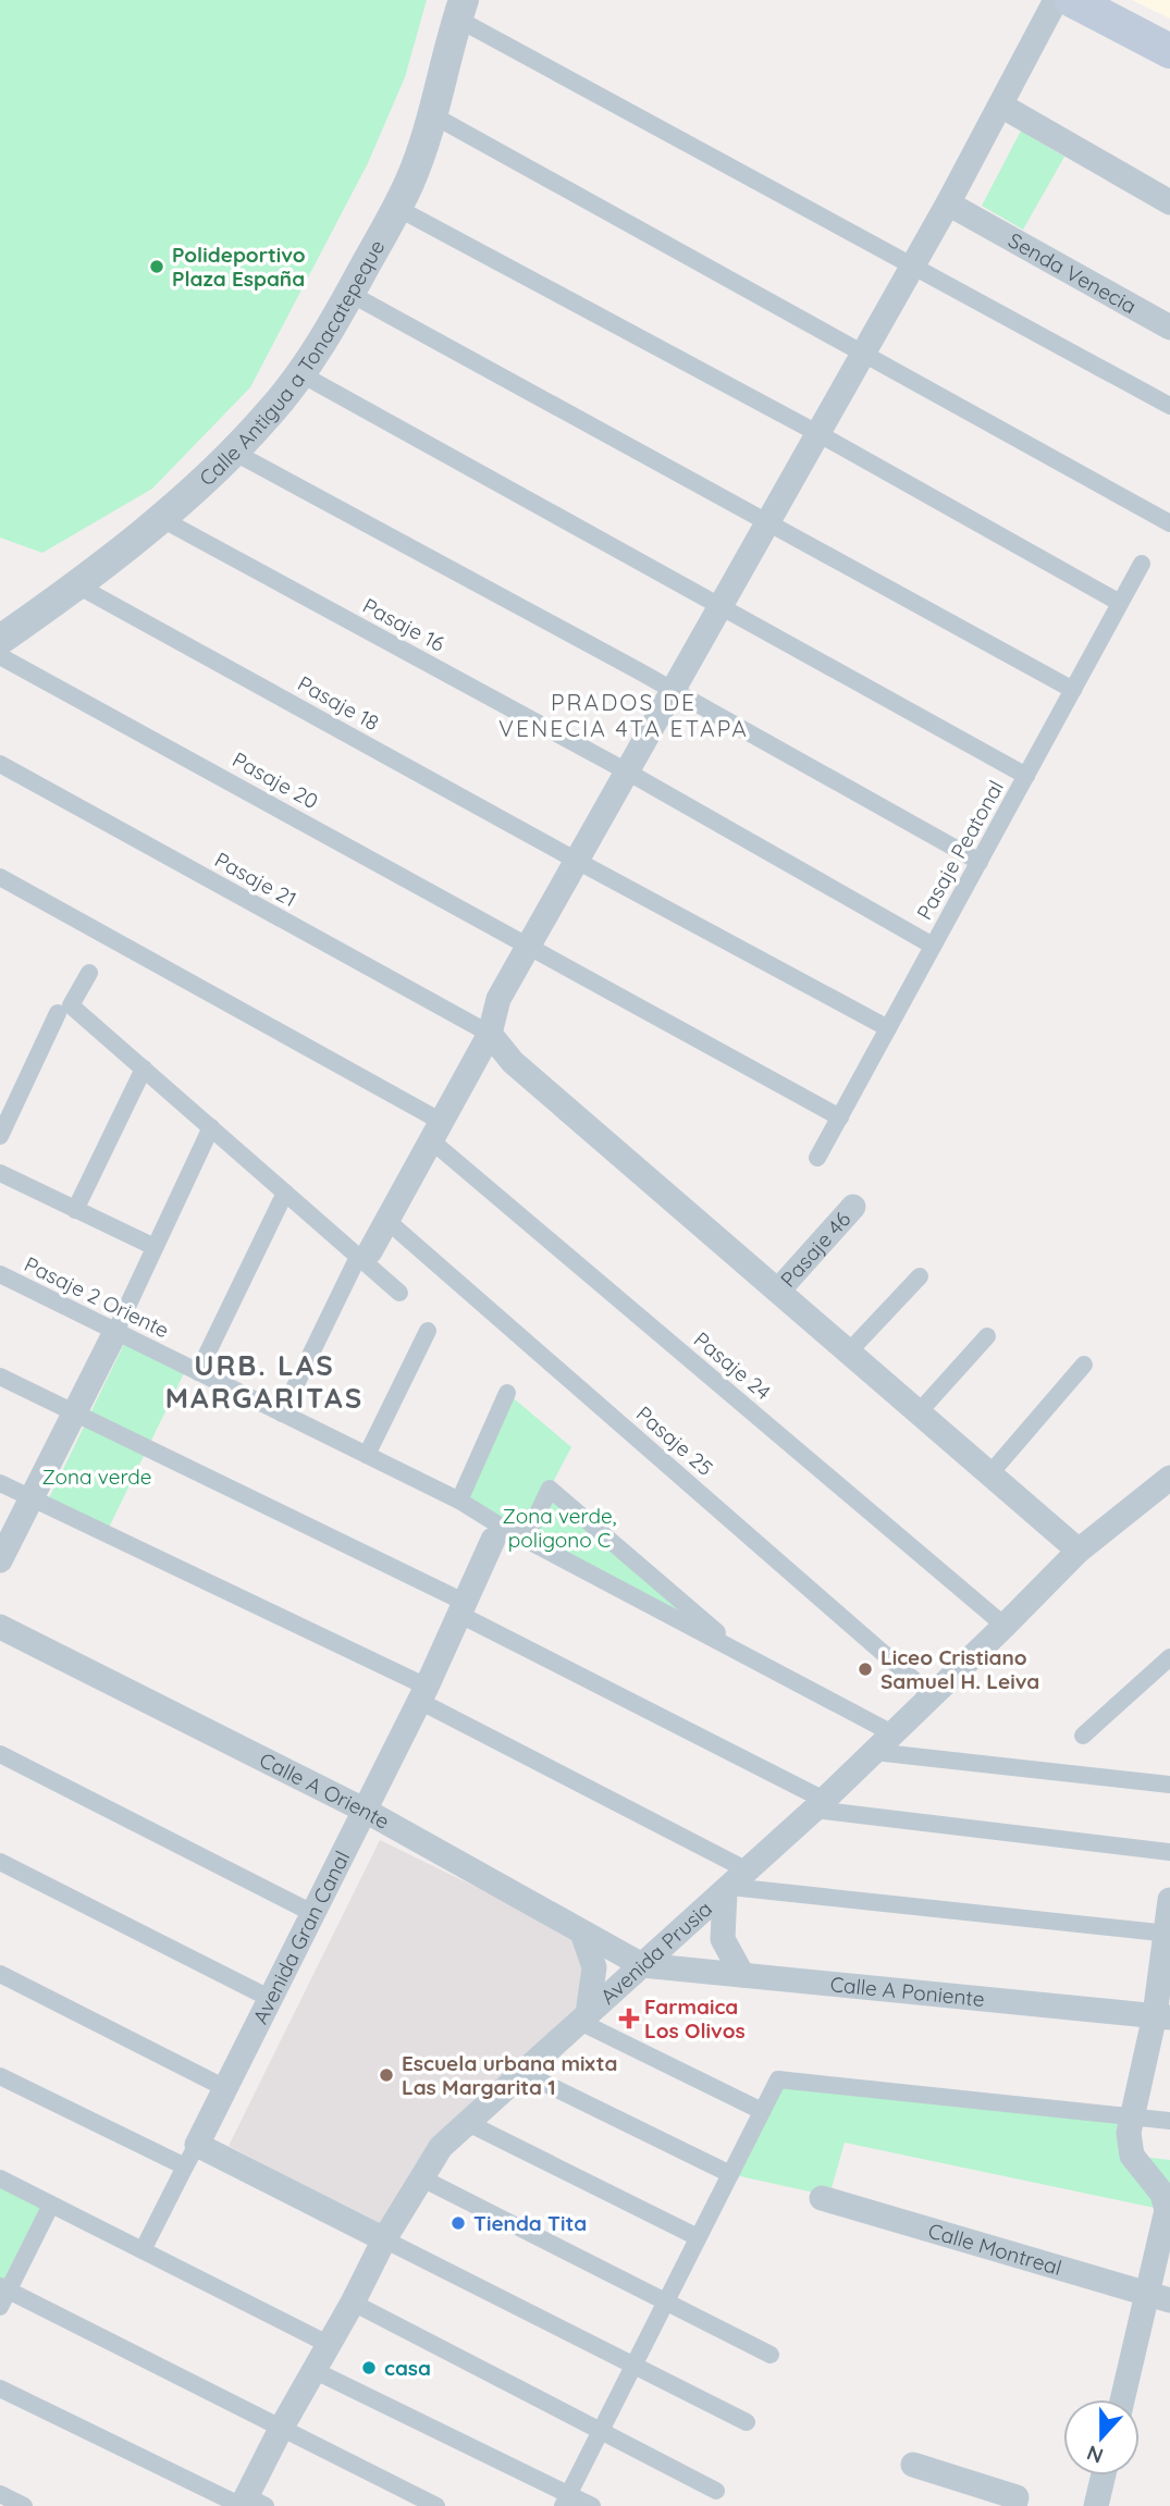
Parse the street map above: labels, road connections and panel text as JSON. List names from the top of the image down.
{
  "streets": {
    "street": [
      "Senda Venecia",
      "Calle Antigua a Tonacatepeque",
      "Pasaje 16",
      "Pasaje 18",
      "Pasaje 20",
      "Pasaje Peatonal",
      "Pasaje 21",
      "Pasaje 46",
      "Pasaje 2 Oriente",
      "Pasaje 24",
      "Pasaje 25",
      "Calle A Oriente",
      "Avenida Gran Canal",
      "Avenida Prusia",
      "Calle A Poniente",
      "Calle Montreal"
    ]
  },
  "crossings": [
    ["Calle Antigua a Tonacatepeque", "Pasaje 16"],
    ["Calle Antigua a Tonacatepeque", "Pasaje 18"],
    ["Pasaje 16", "Pasaje Peatonal"],
    ["Pasaje 18", "Pasaje Peatonal"],
    ["Pasaje 20", "Pasaje Peatonal"],
    ["Pasaje 2 Oriente", "Avenida Gran Canal"],
    ["Pasaje 2 Oriente", "Avenida Prusia"],
    ["Pasaje 24", "Avenida Prusia"],
    ["Pasaje 25", "Avenida Prusia"],
    ["Calle A Oriente", "Avenida Gran Canal"],
    ["Calle A Oriente", "Avenida Prusia"],
    ["Calle A Oriente", "Calle A Poniente"],
    ["Avenida Prusia", "Calle A Poniente"]
  ],
  "districts": ["PRADOS DE VENECIA 4TA ETAPA", "URB. LAS MARGARITAS"],
  "parks": ["Zona verde", "Zona verde, poligono C"],
  "places": {
    "other": [
      "Polideportivo Plaza España",
      "Liceo Cristiano Samuel H. Leiva",
      "Escuela urbana mixta Las Margarita 1",
      "Tienda Tita",
      "casa"
    ],
    "health": ["Farmaica Los Olivos"]
  },
  "north": "bottom"
}
